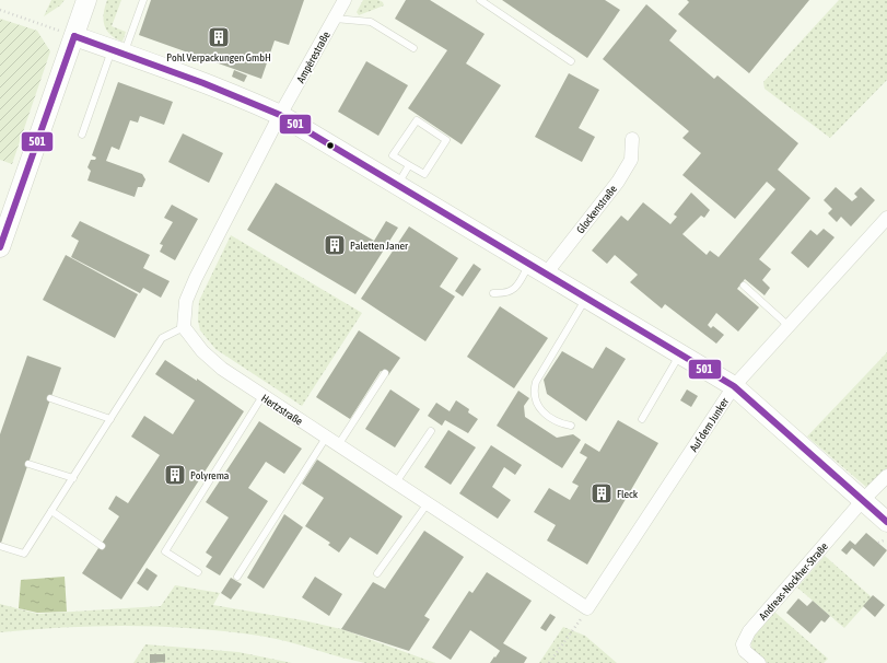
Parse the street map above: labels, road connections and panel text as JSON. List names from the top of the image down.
{
  "streets": {
    "street": [
      "Ampèrestraße",
      "Glockenstraße",
      "Hertzstraße",
      "Auf dem Junker",
      "Andreas-Nockher-Straße"
    ]
  },
  "crossings": [
    ["Hertzstraße", "Auf dem Junker"]
  ],
  "places": {
    "building": [
      "Pohl Verpackungen GmbH",
      "Paletten Janer",
      "Polyrema",
      "Fleck"
    ]
  },
  "lines": ["transit line 501"]
}
